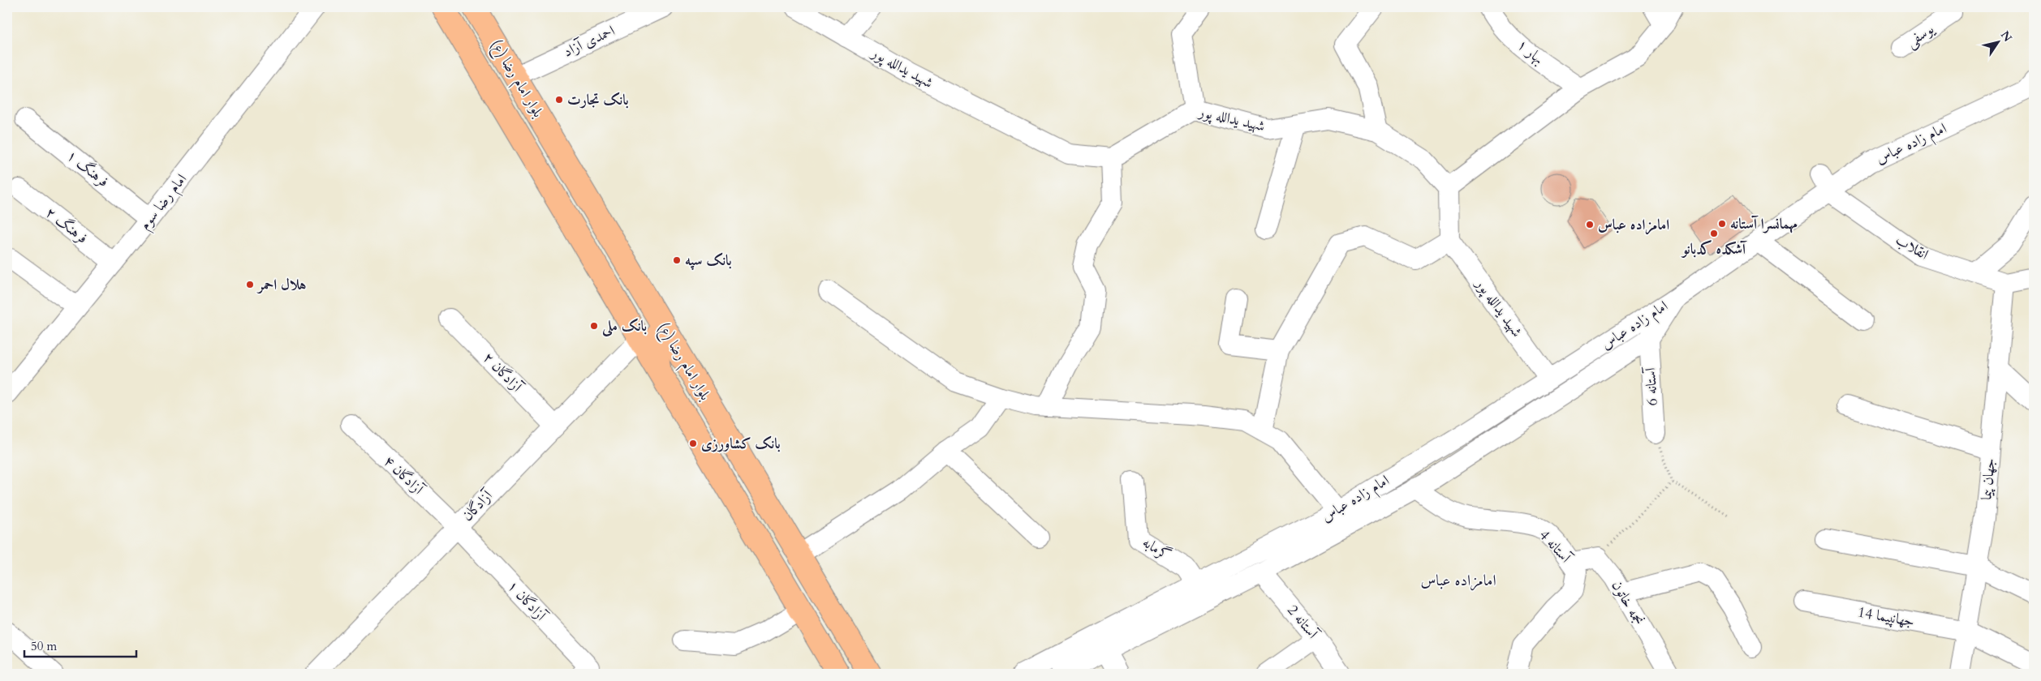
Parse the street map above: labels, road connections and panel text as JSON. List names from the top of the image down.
{
  "streets": {
    "main road": ["بلوار امام رضا (ع)"],
    "street": [
      "یوسفی",
      "احمدی آزاد",
      "بهار ۱",
      "شهید یدالله پور",
      "امام زاده عباس",
      "فرهنگ ۱",
      "امام رضا سوم",
      "فرهنگ ۲",
      "انقلاب",
      "آزادگان ۲",
      "آستانه 6",
      "آزادگان ۴",
      "جهان پیما",
      "آزادگان",
      "آستانه 4",
      "گرمابه",
      "آزادگان ۱",
      "نجمه خاتون",
      "جهانپیما 14",
      "آستانه 2"
    ]
  },
  "crossings": [
    ["احمدی آزاد", "بلوار امام رضا (ع)"],
    ["شهید یدالله پور", "امام زاده عباس"],
    ["بلوار امام رضا (ع)", "آزادگان"],
    ["امام زاده عباس", "انقلاب"],
    ["امام زاده عباس", "آستانه 6"],
    ["امام زاده عباس", "آستانه 4"],
    ["امام زاده عباس", "گرمابه"],
    ["امام زاده عباس", "آستانه 2"],
    ["فرهنگ ۱", "امام رضا سوم"],
    ["امام رضا سوم", "فرهنگ ۲"],
    ["انقلاب", "جهان پیما"],
    ["آزادگان ۲", "آزادگان"],
    ["آزادگان ۴", "آزادگان"],
    ["آزادگان ۴", "آزادگان ۱"],
    ["جهان پیما", "جهانپیما 14"],
    ["آزادگان", "آزادگان ۱"]
  ],
  "districts": ["امامزاده عباس"],
  "places": [
    "بانک تجارت",
    "مهمانسرا آستانه",
    "امامزاده عباس",
    "آشکده کدبانو",
    "بانک سپه",
    "هلال احمر",
    "بانک ملی",
    "بانک کشاورزی"
  ],
  "scale_bar": "50 m",
  "north": "top right"
}
